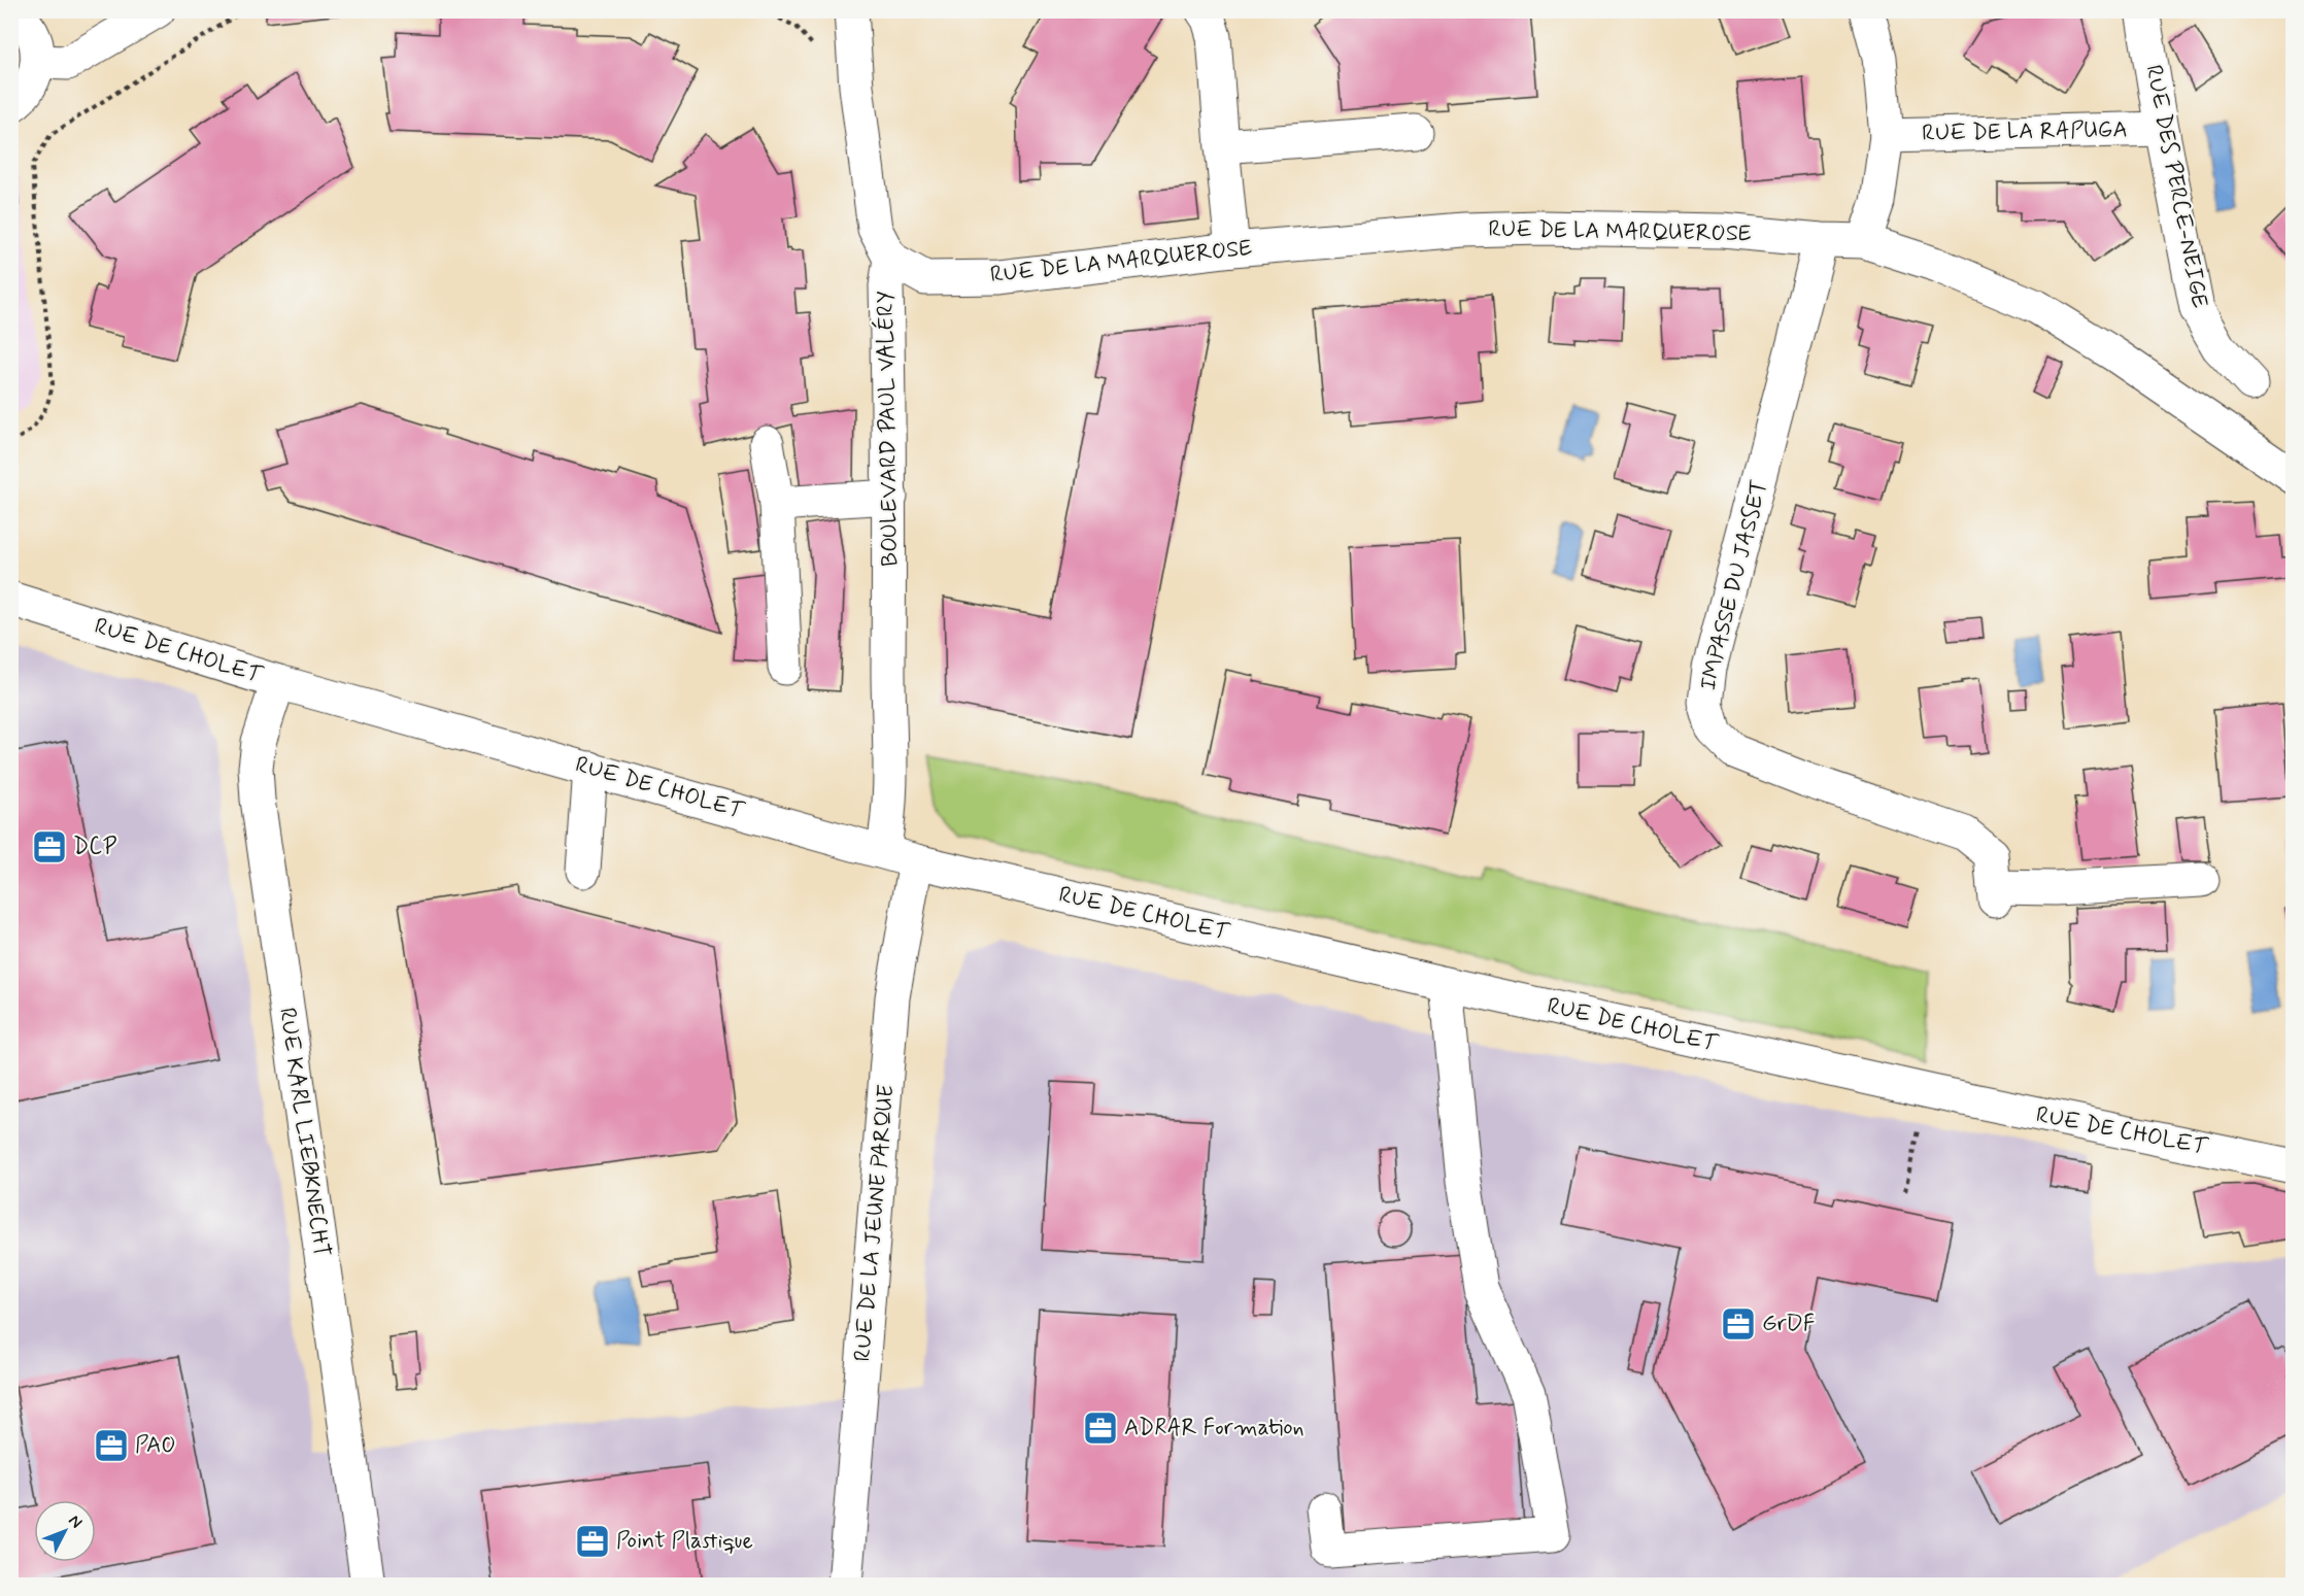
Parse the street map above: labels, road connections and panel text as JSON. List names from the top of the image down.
{
  "streets": {
    "street": [
      "RUE DE LA RAPUGA",
      "RUE DES PERCE-NEIGE",
      "RUE DE LA MARQUEROSE",
      "BOULEVARD PAUL VALÉRY",
      "IMPASSE DU JASSET",
      "RUE DE CHOLET",
      "RUE KARL LIEBKNECHT",
      "RUE DE LA JEUNE PARQUE"
    ]
  },
  "crossings": [
    ["RUE DE LA RAPUGA", "RUE DES PERCE-NEIGE"],
    ["RUE DE LA MARQUEROSE", "BOULEVARD PAUL VALÉRY"],
    ["RUE DE LA MARQUEROSE", "IMPASSE DU JASSET"],
    ["BOULEVARD PAUL VALÉRY", "RUE DE CHOLET"],
    ["RUE DE CHOLET", "RUE KARL LIEBKNECHT"],
    ["RUE DE CHOLET", "RUE DE LA JEUNE PARQUE"]
  ],
  "places": {
    "office": [
      "DCP",
      "GrDF",
      "ADRAR Formation",
      "PAO",
      "Point Plastique"
    ]
  },
  "north": "top right"
}
